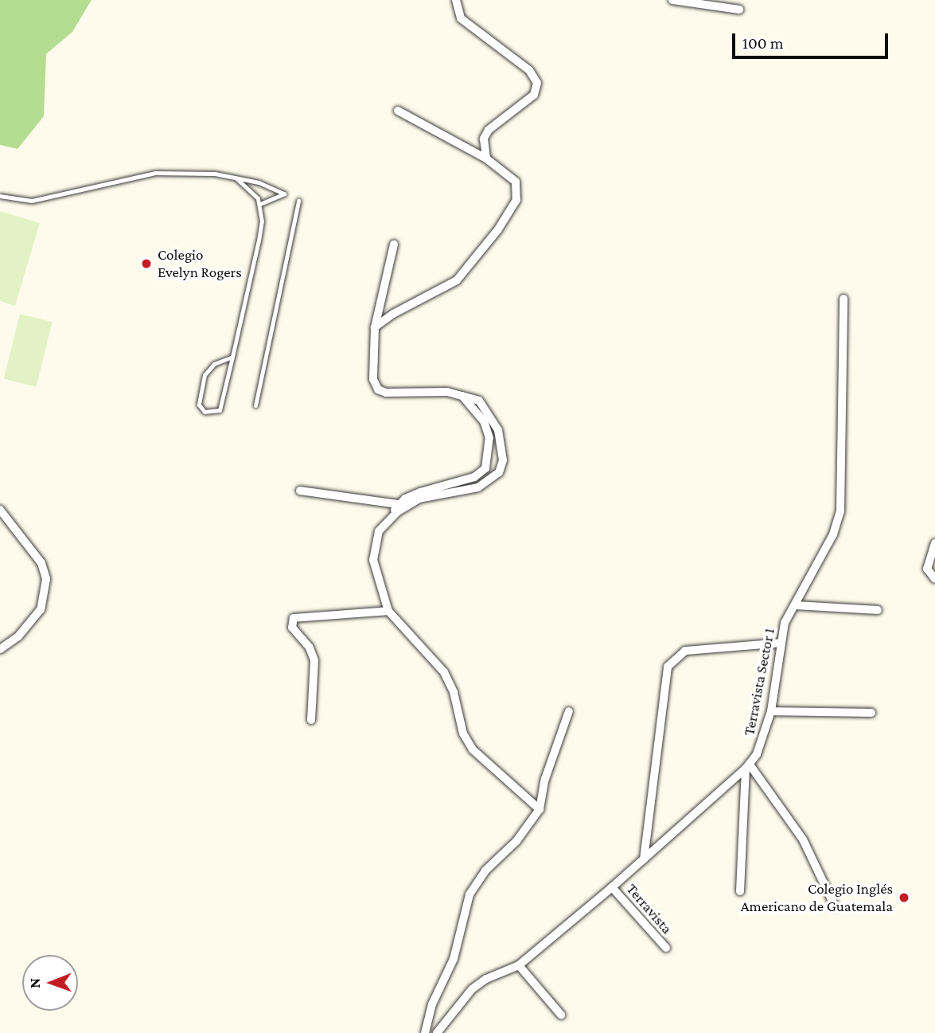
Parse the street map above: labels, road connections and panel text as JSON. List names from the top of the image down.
{
  "streets": {
    "street": ["Terravista Sector 1", "Terravista"]
  },
  "crossings": [
    ["Terravista Sector 1", "Terravista"]
  ],
  "places": ["Colegio Evelyn Rogers", "Colegio Inglés Americano de Guatemala"],
  "scale_bar": "100 m",
  "north": "left"
}
